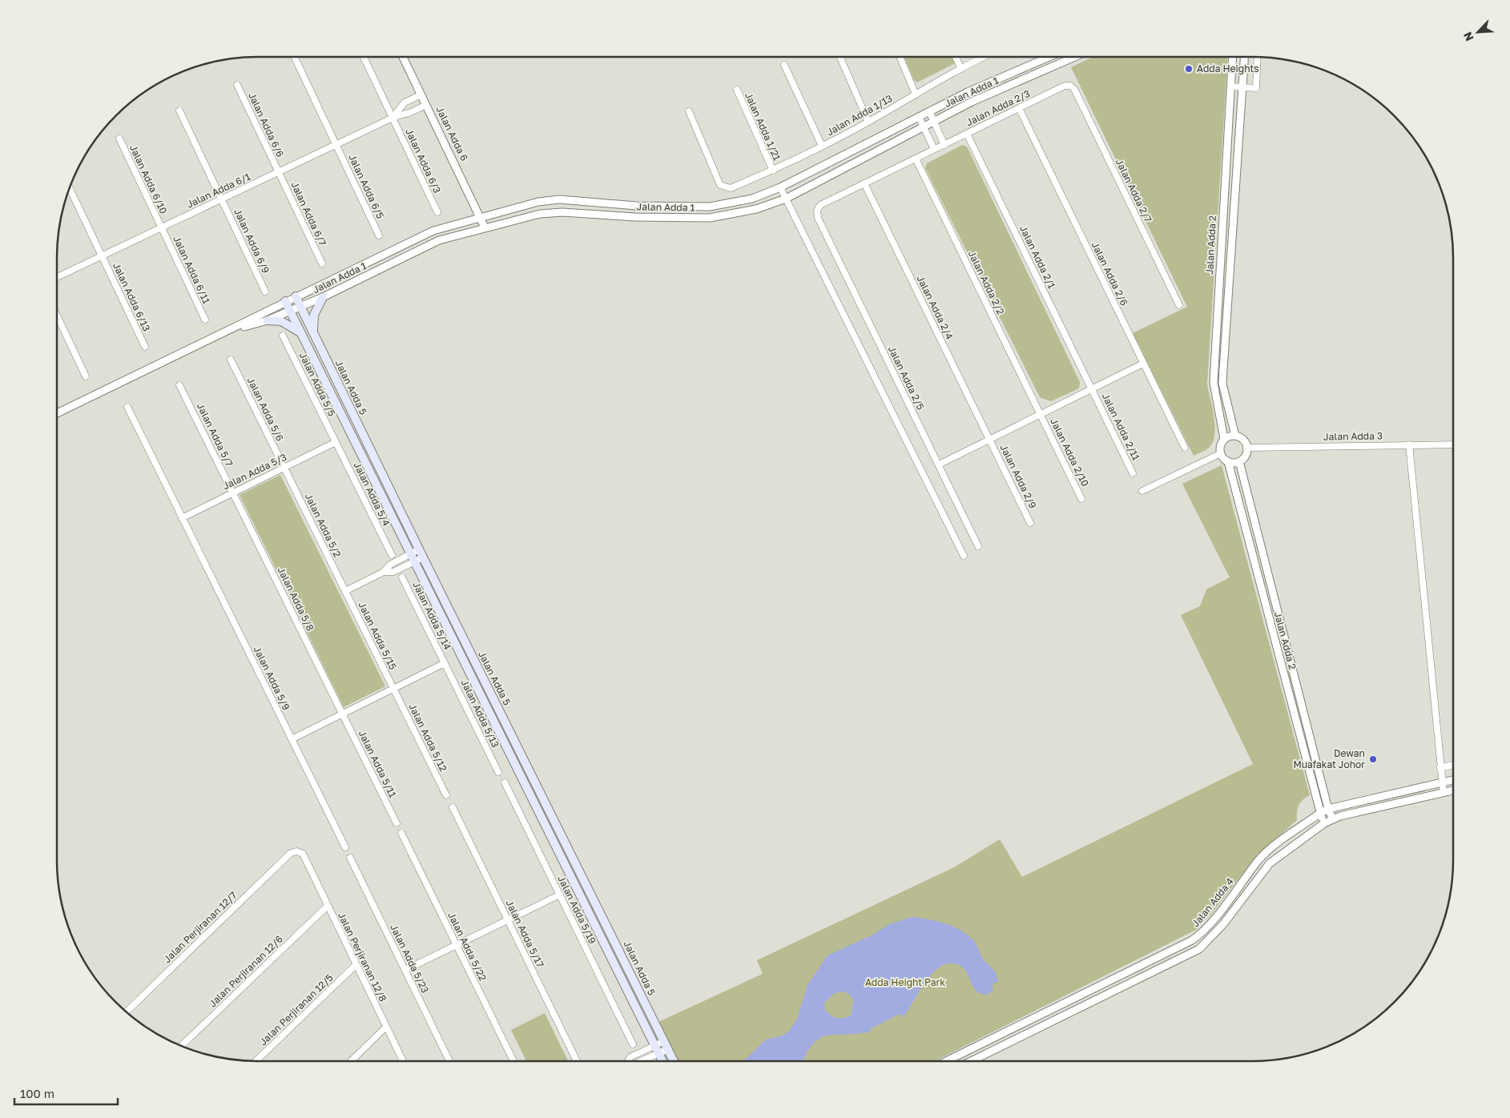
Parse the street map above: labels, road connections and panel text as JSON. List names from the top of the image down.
{
  "streets": {
    "main road": ["Jalan Adda 5"],
    "street": [
      "Jalan Adda 1",
      "Jalan Adda 2/3",
      "Jalan Adda 1/13",
      "Jalan Adda 6/6",
      "Jalan Adda 1/21",
      "Jalan Adda 6",
      "Jalan Adda 6/3",
      "Jalan Adda 6/10",
      "Jalan Adda 6/5",
      "Jalan Adda 6/1",
      "Jalan Adda 2/7",
      "Jalan Adda 6/7",
      "Jalan Adda 6/9",
      "Jalan Adda 2",
      "Jalan Adda 2/1",
      "Jalan Adda 6/11",
      "Jalan Adda 2/6",
      "Jalan Adda 2/2",
      "Jalan Adda 6/13",
      "Jalan Adda 2/4",
      "Jalan Adda 2/5",
      "Jalan Adda 5/5",
      "Jalan Adda 5/6",
      "Jalan Adda 2/11",
      "Jalan Adda 5/7",
      "Jalan Adda 3",
      "Jalan Adda 2/10",
      "Jalan Adda 5/3",
      "Jalan Adda 2/9",
      "Jalan Adda 5/4",
      "Jalan Adda 5/2",
      "Jalan Adda 5/8",
      "Jalan Adda 5/14",
      "Jalan Adda 5/15",
      "Jalan Adda 5/9",
      "Jalan Adda 5/13",
      "Jalan Adda 5/12",
      "Jalan Adda 5/11",
      "Jalan Adda 4",
      "Jalan Adda 5/19",
      "Jalan Perjiranan 12/7",
      "Jalan Adda 5/17",
      "Jalan Adda 5/22",
      "Jalan Perjiranan 12/8",
      "Jalan Adda 5/23",
      "Jalan Perjiranan 12/6",
      "Jalan Perjiranan 12/5"
    ]
  },
  "crossings": [
    ["Jalan Adda 1", "Jalan Adda 6"],
    ["Jalan Adda 1", "Jalan Adda 5"],
    ["Jalan Adda 2/3", "Jalan Adda 2/7"],
    ["Jalan Adda 2/3", "Jalan Adda 2/1"],
    ["Jalan Adda 2/3", "Jalan Adda 2/6"],
    ["Jalan Adda 2/3", "Jalan Adda 2/2"],
    ["Jalan Adda 1/13", "Jalan Adda 1/21"],
    ["Jalan Adda 6/6", "Jalan Adda 6/1"],
    ["Jalan Adda 6/6", "Jalan Adda 6/7"],
    ["Jalan Adda 6/3", "Jalan Adda 6/1"],
    ["Jalan Adda 6/10", "Jalan Adda 6/1"],
    ["Jalan Adda 6/10", "Jalan Adda 6/11"],
    ["Jalan Adda 6/5", "Jalan Adda 6/1"],
    ["Jalan Adda 6/1", "Jalan Adda 6/7"],
    ["Jalan Adda 6/1", "Jalan Adda 6/9"],
    ["Jalan Adda 6/1", "Jalan Adda 6/11"],
    ["Jalan Adda 6/1", "Jalan Adda 6/13"],
    ["Jalan Adda 2", "Jalan Adda 3"],
    ["Jalan Adda 2", "Jalan Adda 4"],
    ["Jalan Adda 2/1", "Jalan Adda 2/11"],
    ["Jalan Adda 2/2", "Jalan Adda 2/10"],
    ["Jalan Adda 2/4", "Jalan Adda 2/5"],
    ["Jalan Adda 2/4", "Jalan Adda 2/9"],
    ["Jalan Adda 5/5", "Jalan Adda 5/3"],
    ["Jalan Adda 5/5", "Jalan Adda 5/4"],
    ["Jalan Adda 5/6", "Jalan Adda 5/3"],
    ["Jalan Adda 5/6", "Jalan Adda 5/2"],
    ["Jalan Adda 5/7", "Jalan Adda 5/3"],
    ["Jalan Adda 5/7", "Jalan Adda 5/8"],
    ["Jalan Adda 5/3", "Jalan Adda 5/4"],
    ["Jalan Adda 5/3", "Jalan Adda 5/2"],
    ["Jalan Adda 5/3", "Jalan Adda 5/8"],
    ["Jalan Adda 5/3", "Jalan Adda 5/9"],
    ["Jalan Adda 5/2", "Jalan Adda 5/15"],
    ["Jalan Adda 5/8", "Jalan Adda 5/11"],
    ["Jalan Adda 5/14", "Jalan Adda 5/13"],
    ["Jalan Adda 5/15", "Jalan Adda 5/12"],
    ["Jalan Perjiranan 12/7", "Jalan Perjiranan 12/8"],
    ["Jalan Perjiranan 12/8", "Jalan Perjiranan 12/6"],
    ["Jalan Perjiranan 12/8", "Jalan Perjiranan 12/5"]
  ],
  "parks": ["Adda Height Park"],
  "places": ["Adda Heights", "Dewan Muafakat Johor"],
  "scale_bar": "100 m",
  "north": "bottom left"
}
